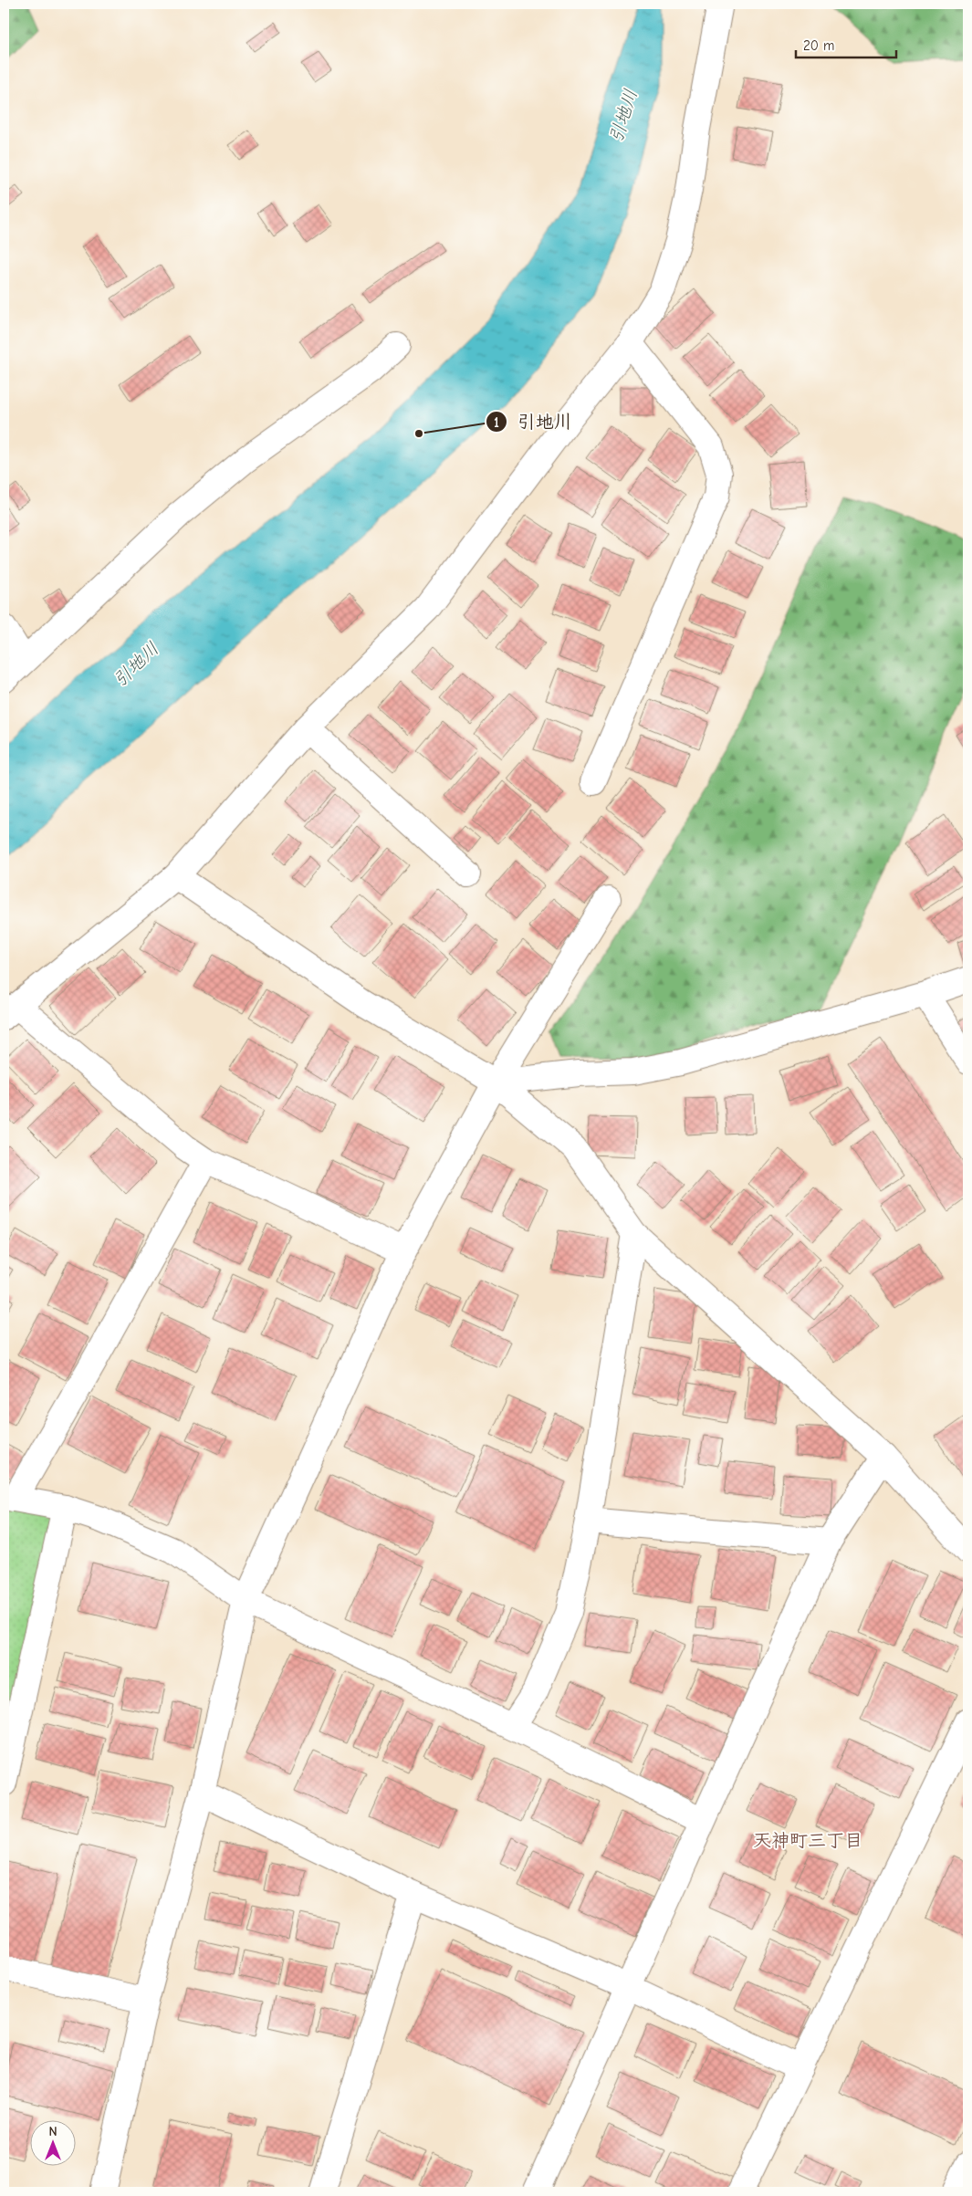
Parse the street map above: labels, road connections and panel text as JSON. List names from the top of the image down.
{
  "districts": ["天神町三丁目"],
  "water": ["引地川"],
  "places": ["引地川"],
  "scale_bar": "20 m",
  "north": "top"
}
